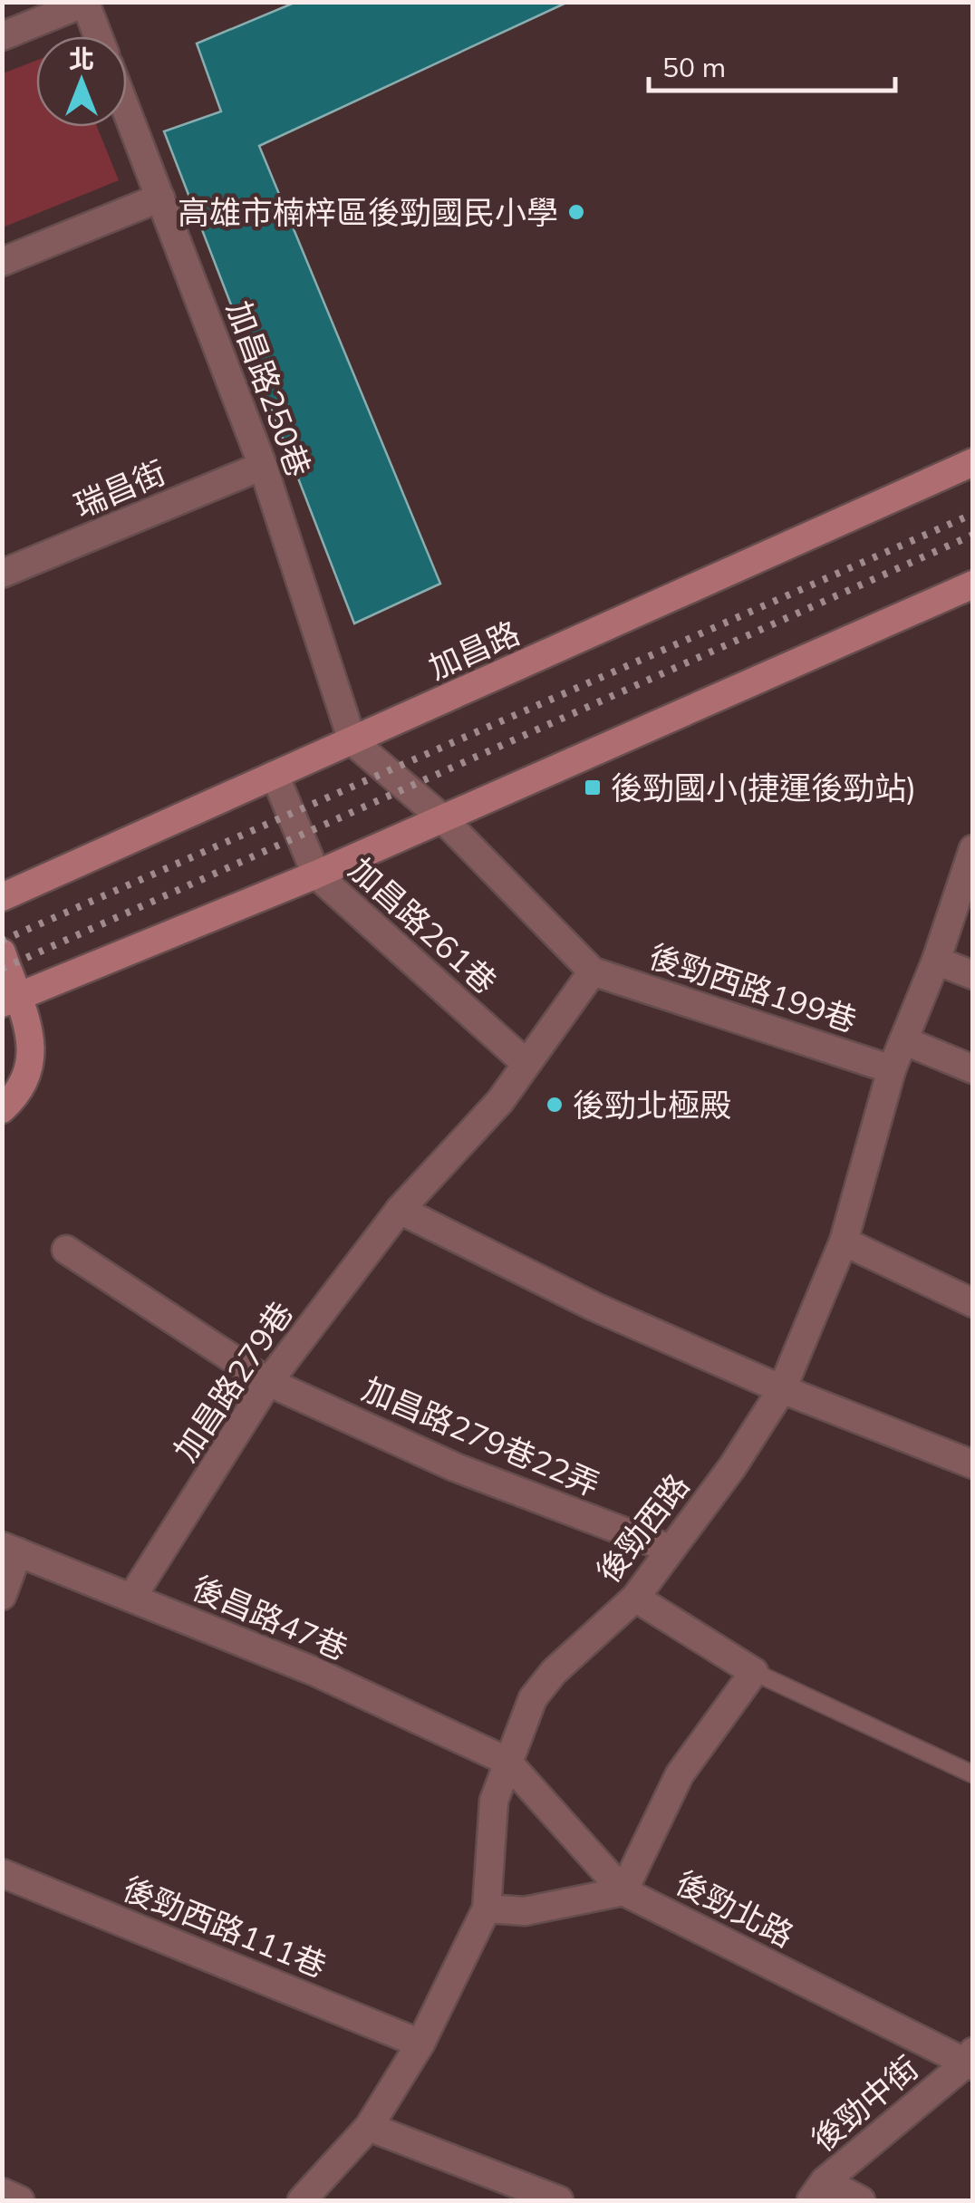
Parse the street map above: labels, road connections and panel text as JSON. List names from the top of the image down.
{
  "streets": {
    "street": [
      "加昌路250巷",
      "瑞昌街",
      "加昌路",
      "加昌路261巷",
      "後勁西路199巷",
      "加昌路279巷",
      "加昌路279巷22弄",
      "後勁西路",
      "後昌路47巷",
      "後勁北路",
      "後勁西路111巷",
      "後勁中街"
    ]
  },
  "crossings": [
    ["加昌路250巷", "瑞昌街"],
    ["加昌路250巷", "加昌路"],
    ["加昌路", "加昌路261巷"],
    ["加昌路261巷", "加昌路279巷"],
    ["後勁西路199巷", "加昌路279巷"],
    ["後勁西路199巷", "後勁西路"],
    ["加昌路279巷", "加昌路279巷22弄"],
    ["加昌路279巷", "後昌路47巷"],
    ["加昌路279巷22弄", "後勁西路"],
    ["後勁西路", "後昌路47巷"],
    ["後勁西路", "後勁北路"],
    ["後勁西路", "後勁西路111巷"],
    ["後昌路47巷", "後勁北路"],
    ["後勁北路", "後勁中街"]
  ],
  "places": {
    "other": ["高雄市楠梓區後勁國民小學", "後勁北極殿"],
    "transit": ["後勁國小(捷運後勁站)"]
  },
  "scale_bar": "50 m",
  "north": "top"
}
